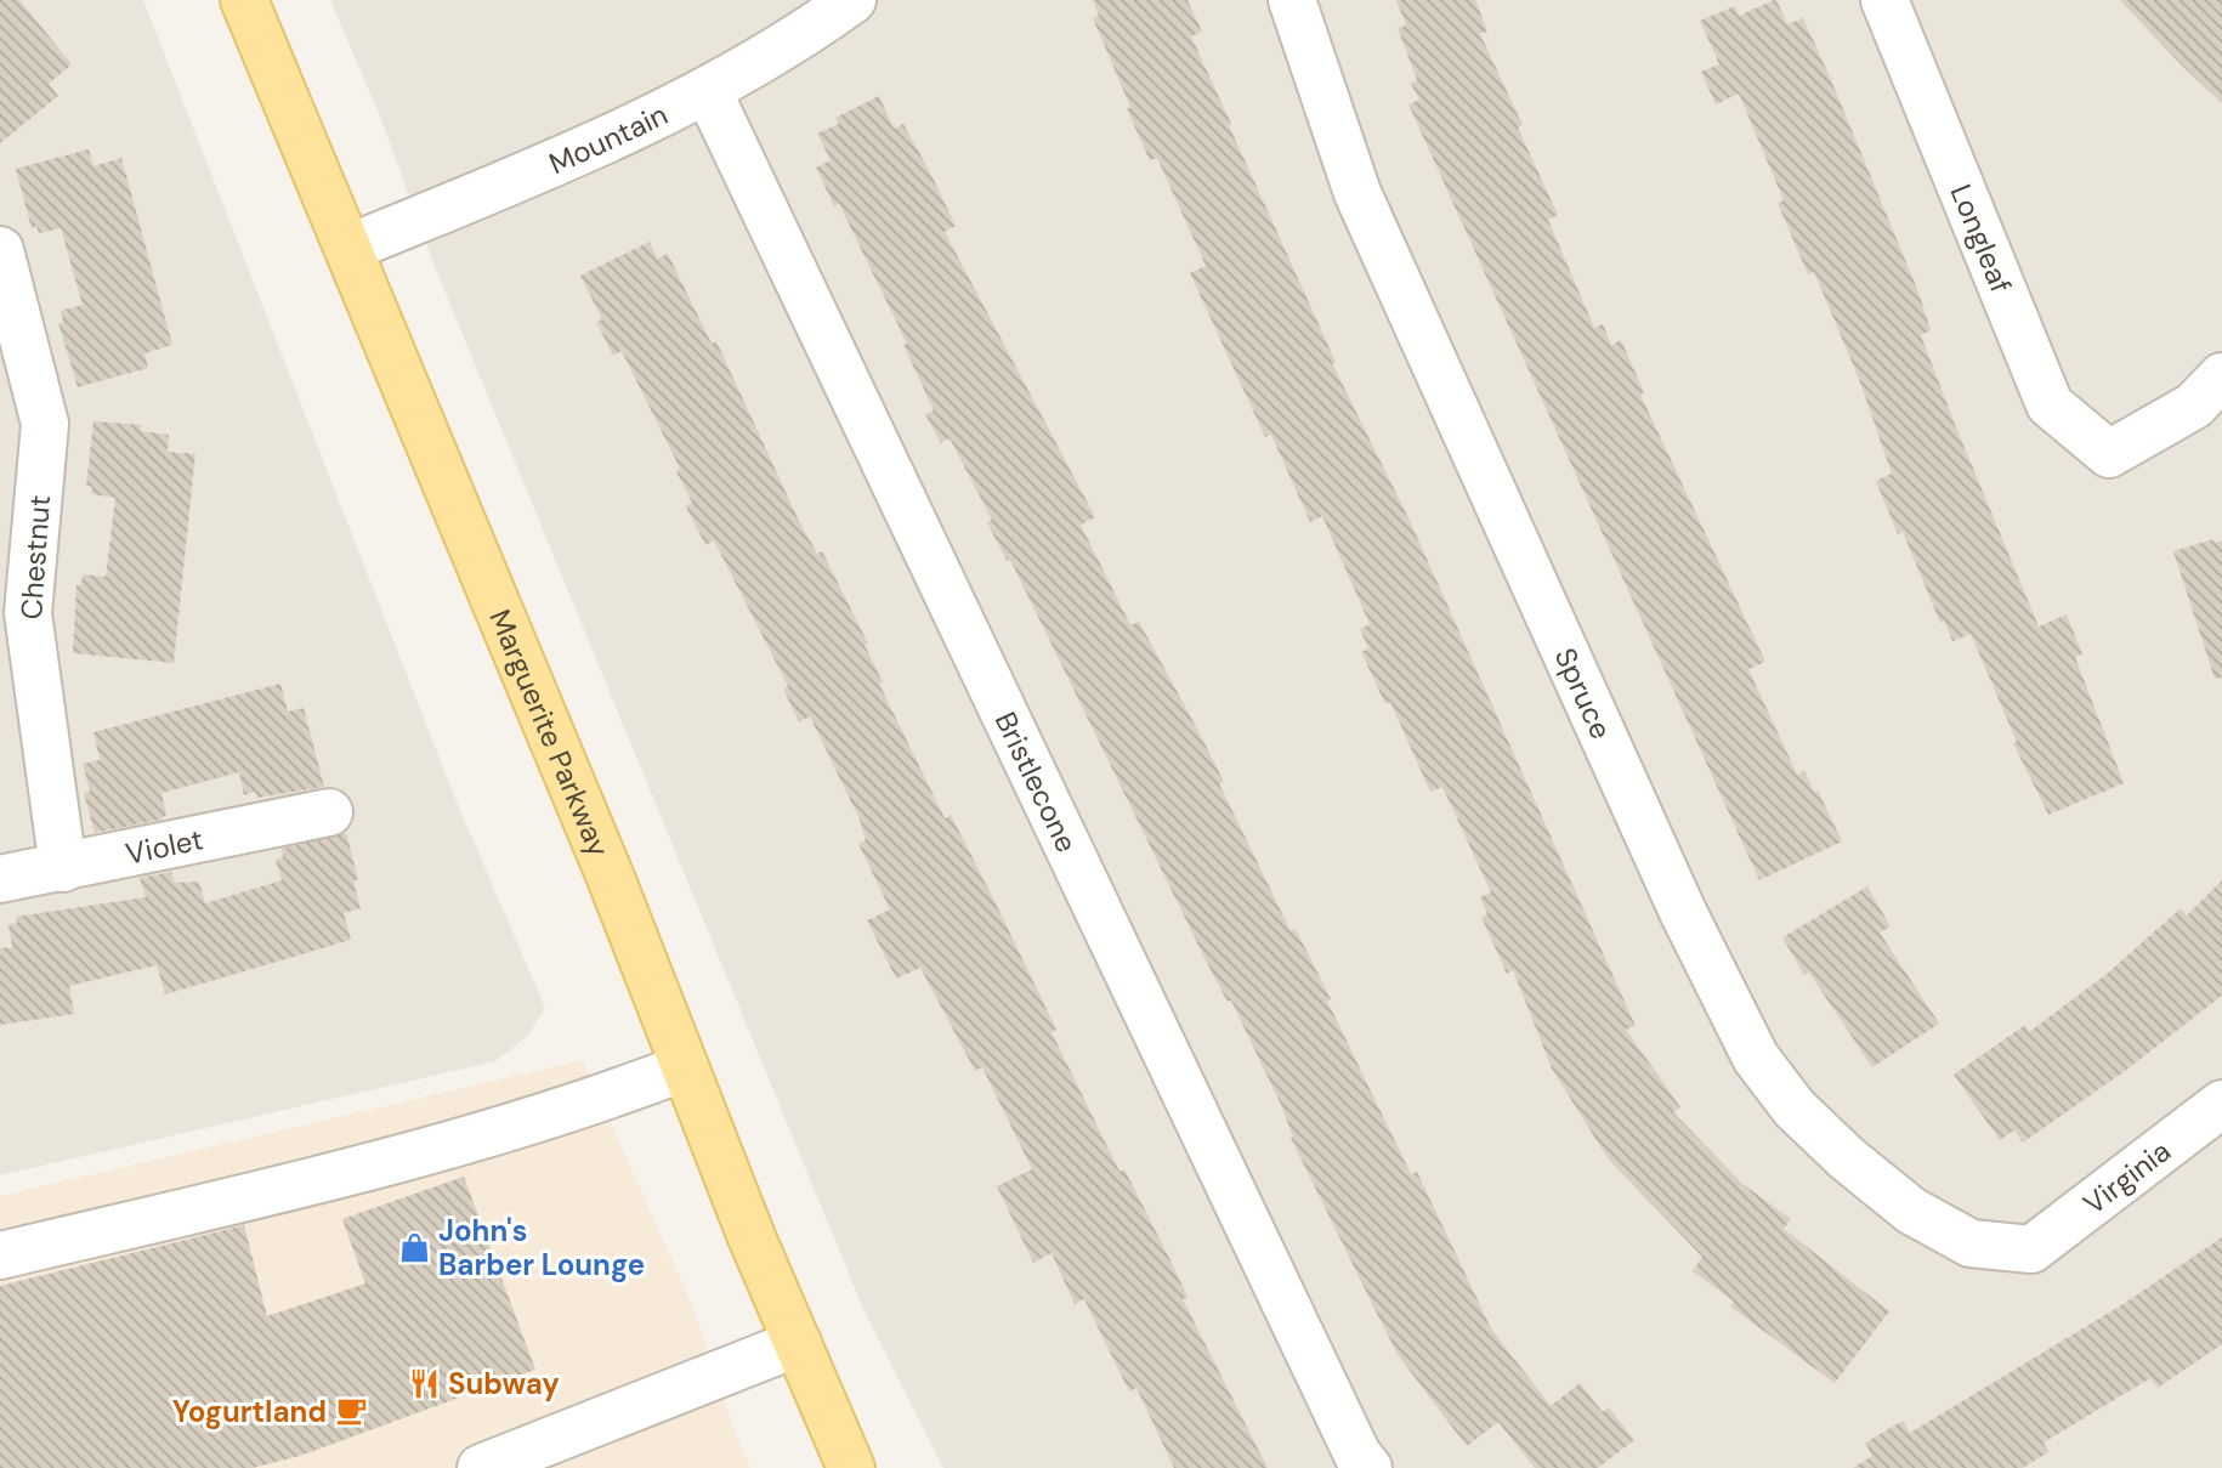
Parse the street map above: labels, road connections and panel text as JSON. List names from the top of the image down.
{
  "streets": {
    "main road": ["Marguerite Parkway"],
    "street": [
      "Mountain",
      "Longleaf",
      "Chestnut",
      "Spruce",
      "Bristlecone",
      "Violet",
      "Virginia"
    ]
  },
  "crossings": [
    ["Mountain", "Marguerite Parkway"],
    ["Mountain", "Bristlecone"],
    ["Chestnut", "Violet"],
    ["Spruce", "Virginia"]
  ],
  "places": {
    "shop": ["John's Barber Lounge"],
    "restaurant": ["Subway"],
    "cafe": ["Yogurtland"]
  }
}
